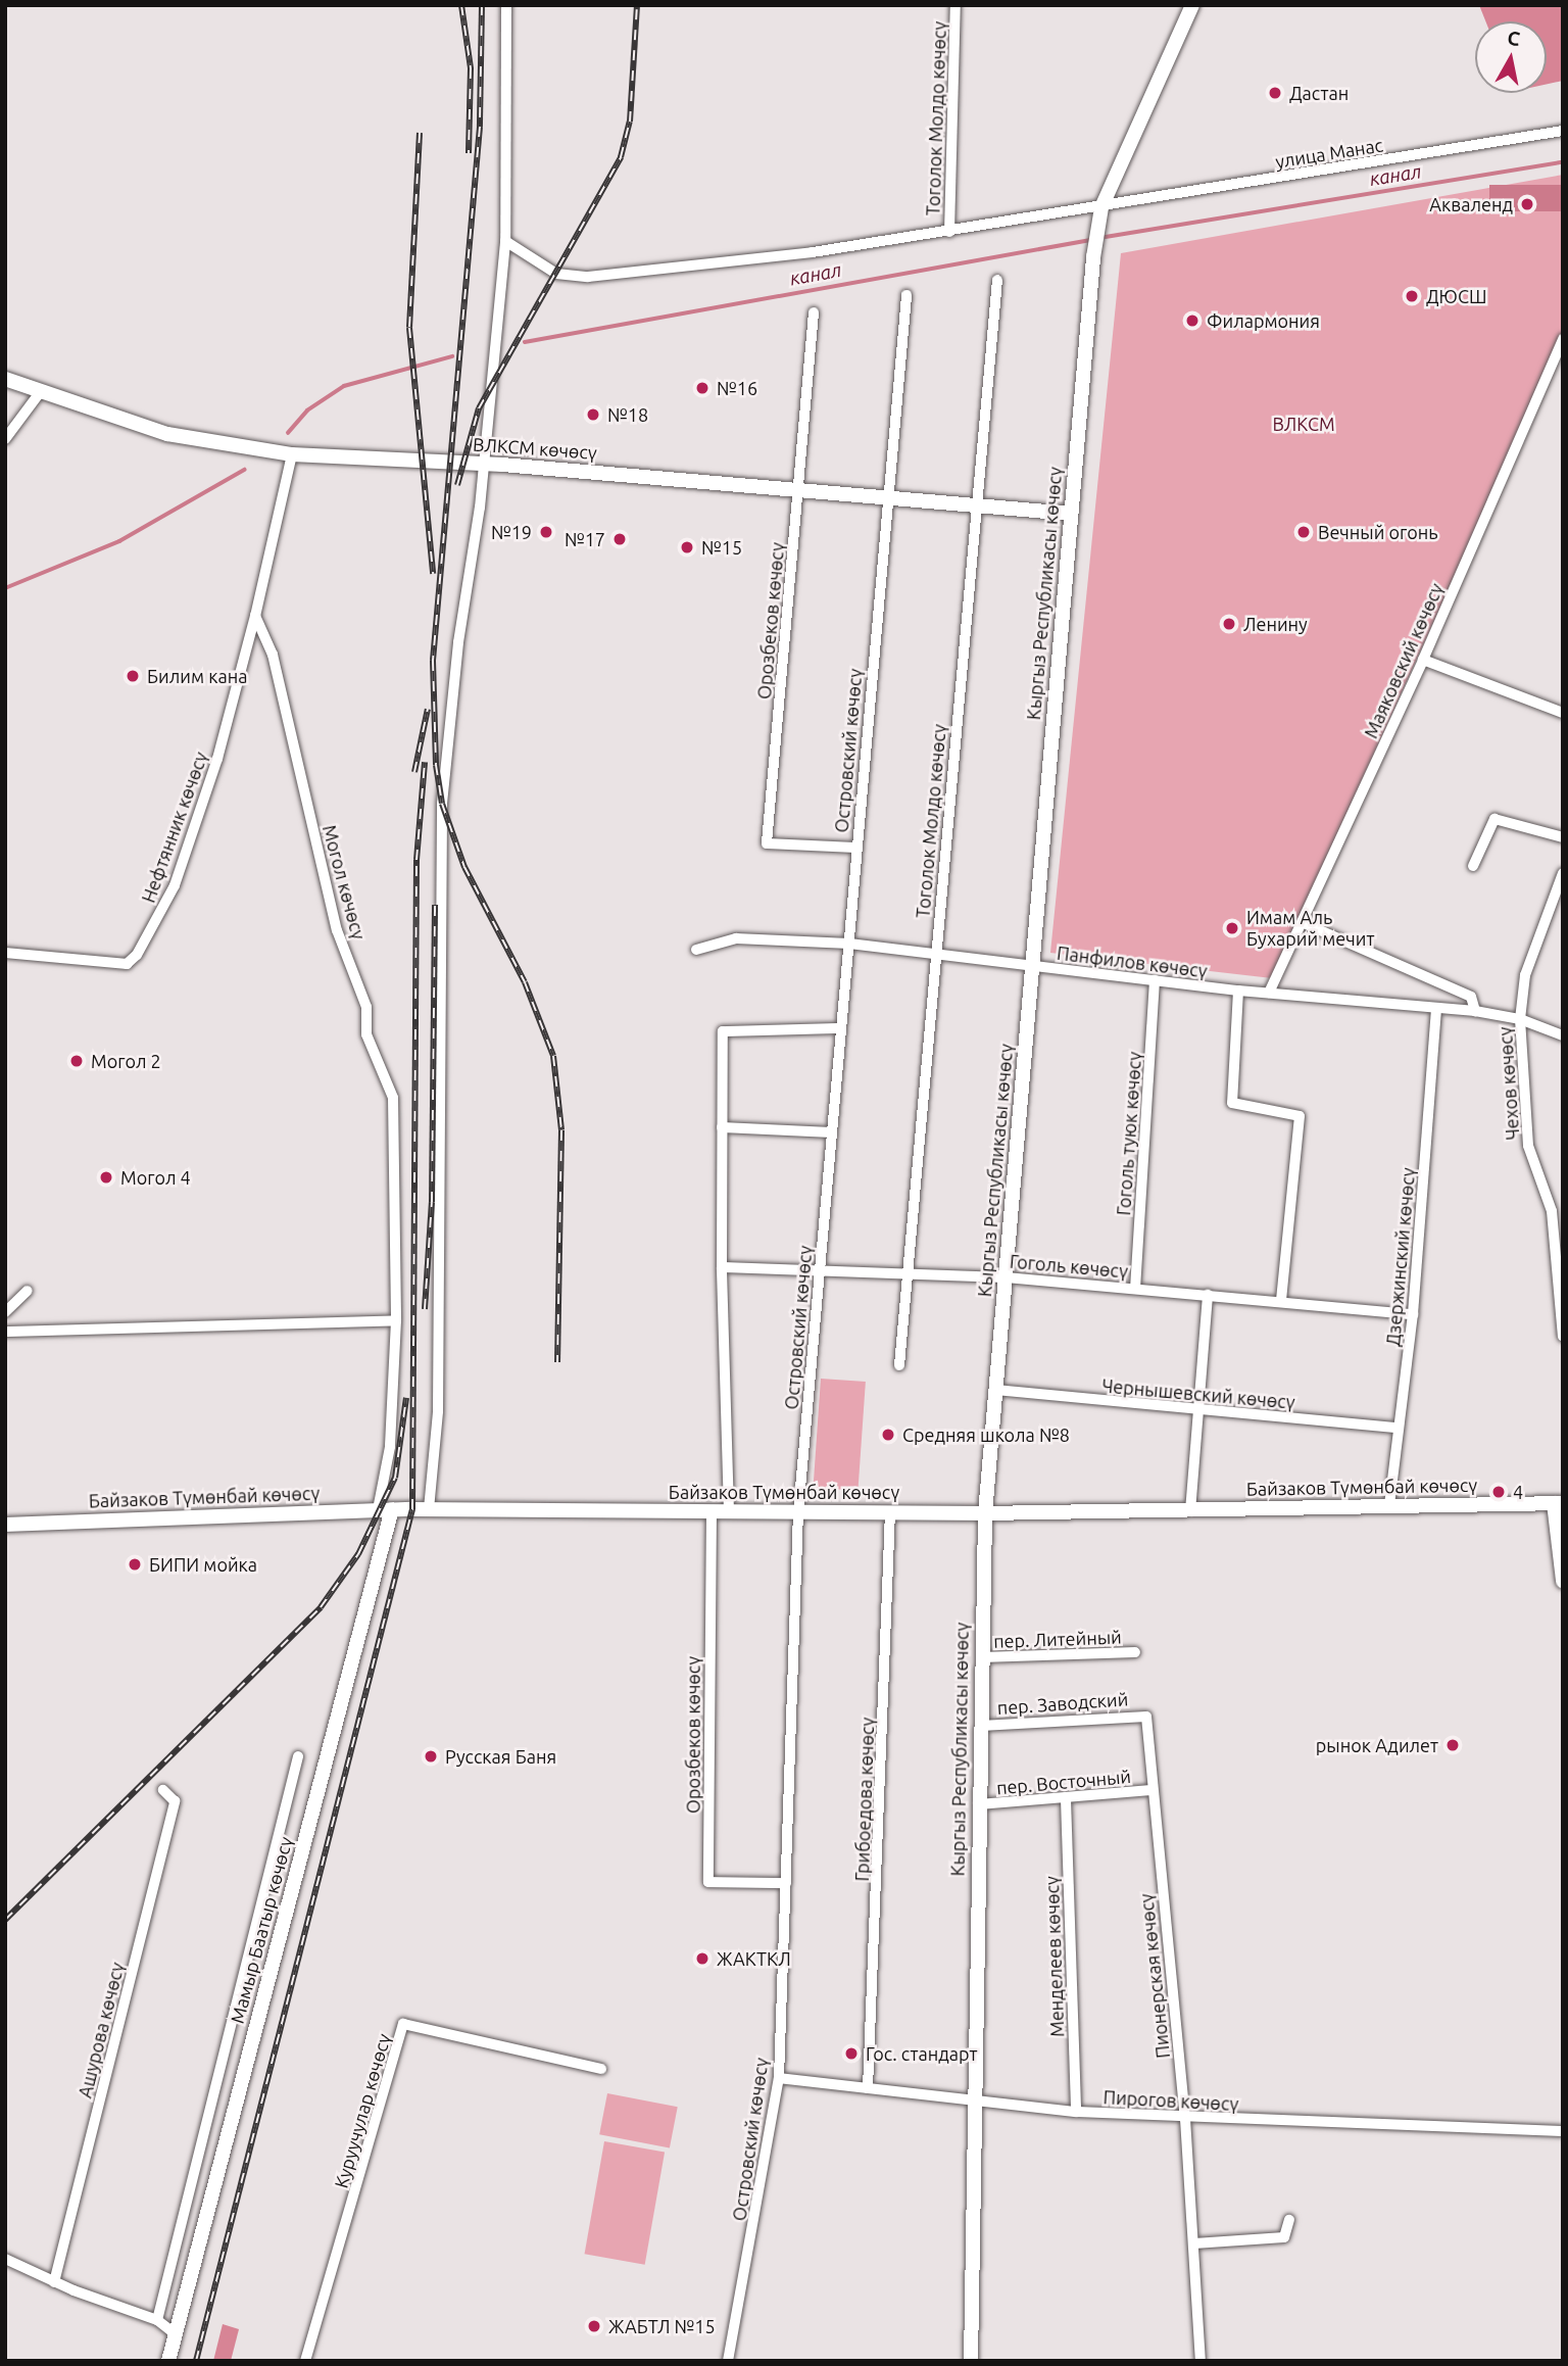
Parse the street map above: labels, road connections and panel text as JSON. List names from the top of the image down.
{
  "streets": {
    "main road": [
      "ВЛКСМ көчөсү",
      "Кыргыз Республикасы көчөсү",
      "Байзаков Түмөнбай көчөсү",
      "Мамыр Баатыр көчөсү"
    ],
    "street": [
      "Тоголок Молдо көчөсү",
      "улица Манас",
      "Орозбеков көчөсү",
      "Маяковский көчөсү",
      "Островский көчөсү",
      "Нефтянник көчөсү",
      "Могол көчөсү",
      "Панфилов көчөсү",
      "Чехов көчөсү",
      "Гоголь туюк көчөсү",
      "Дзержинский көчөсү",
      "Гоголь көчөсү",
      "Чернышевский көчөсү",
      "пер. Литейный",
      "пер. Заводский",
      "пер. Восточный",
      "Грибоедова көчөсү",
      "Менделеев көчөсү",
      "Пионерская көчөсү",
      "Ашурова көчөсү",
      "Пирогов көчөсү",
      "Куруучулар көчөсү"
    ]
  },
  "crossings": [
    ["Тоголок Молдо көчөсү", "улица Манас"],
    ["Тоголок Молдо көчөсү", "ВЛКСМ көчөсү"],
    ["Тоголок Молдо көчөсү", "Панфилов көчөсү"],
    ["Тоголок Молдо көчөсү", "Гоголь көчөсү"],
    ["улица Манас", "Кыргыз Республикасы көчөсү"],
    ["ВЛКСМ көчөсү", "Кыргыз Республикасы көчөсү"],
    ["ВЛКСМ көчөсү", "Орозбеков көчөсү"],
    ["ВЛКСМ көчөсү", "Островский көчөсү"],
    ["Кыргыз Республикасы көчөсү", "Панфилов көчөсү"],
    ["Кыргыз Республикасы көчөсү", "Гоголь көчөсү"],
    ["Кыргыз Республикасы көчөсү", "Чернышевский көчөсү"],
    ["Кыргыз Республикасы көчөсү", "Байзаков Түмөнбай көчөсү"],
    ["Кыргыз Республикасы көчөсү", "пер. Литейный"],
    ["Кыргыз Республикасы көчөсү", "пер. Заводский"],
    ["Кыргыз Республикасы көчөсү", "пер. Восточный"],
    ["Кыргыз Республикасы көчөсү", "Пирогов көчөсү"],
    ["Орозбеков көчөсү", "Островский көчөсү"],
    ["Орозбеков көчөсү", "Байзаков Түмөнбай көчөсү"],
    ["Маяковский көчөсү", "Панфилов көчөсү"],
    ["Островский көчөсү", "Панфилов көчөсү"],
    ["Островский көчөсү", "Гоголь көчөсү"],
    ["Островский көчөсү", "Байзаков Түмөнбай көчөсү"],
    ["Островский көчөсү", "Пирогов көчөсү"],
    ["Нефтянник көчөсү", "Могол көчөсү"],
    ["Могол көчөсү", "Байзаков Түмөнбай көчөсү"],
    ["Могол көчөсү", "Мамыр Баатыр көчөсү"],
    ["Панфилов көчөсү", "Чехов көчөсү"],
    ["Панфилов көчөсү", "Гоголь туюк көчөсү"],
    ["Панфилов көчөсү", "Дзержинский көчөсү"],
    ["Гоголь туюк көчөсү", "Гоголь көчөсү"],
    ["Дзержинский көчөсү", "Гоголь көчөсү"],
    ["Дзержинский көчөсү", "Чернышевский көчөсү"],
    ["Дзержинский көчөсү", "Байзаков Түмөнбай көчөсү"],
    ["Байзаков Түмөнбай көчөсү", "Грибоедова көчөсү"],
    ["Байзаков Түмөнбай көчөсү", "Мамыр Баатыр көчөсү"],
    ["пер. Заводский", "Пионерская көчөсү"],
    ["пер. Восточный", "Менделеев көчөсү"],
    ["пер. Восточный", "Пионерская көчөсү"],
    ["Грибоедова көчөсү", "Пирогов көчөсү"],
    ["Менделеев көчөсү", "Пирогов көчөсү"],
    ["Пионерская көчөсү", "Пирогов көчөсү"]
  ],
  "water": ["канал"],
  "parks": ["ВЛКСМ"],
  "places": [
    "Дастан",
    "Акваленд",
    "ДЮСШ",
    "Филармония",
    "№16",
    "№18",
    "№19",
    "Вечный огонь",
    "№17",
    "№15",
    "Ленину",
    "Билим кана",
    "Имам Аль Бухарий мечит",
    "Могол 2",
    "Могол 4",
    "Средняя школа №8",
    "4",
    "БИПИ мойка",
    "рынок Адилет",
    "Русская Баня",
    "ЖАКТКЛ",
    "Гос. стандарт",
    "ЖАБТЛ №15"
  ],
  "north": "top"
}
